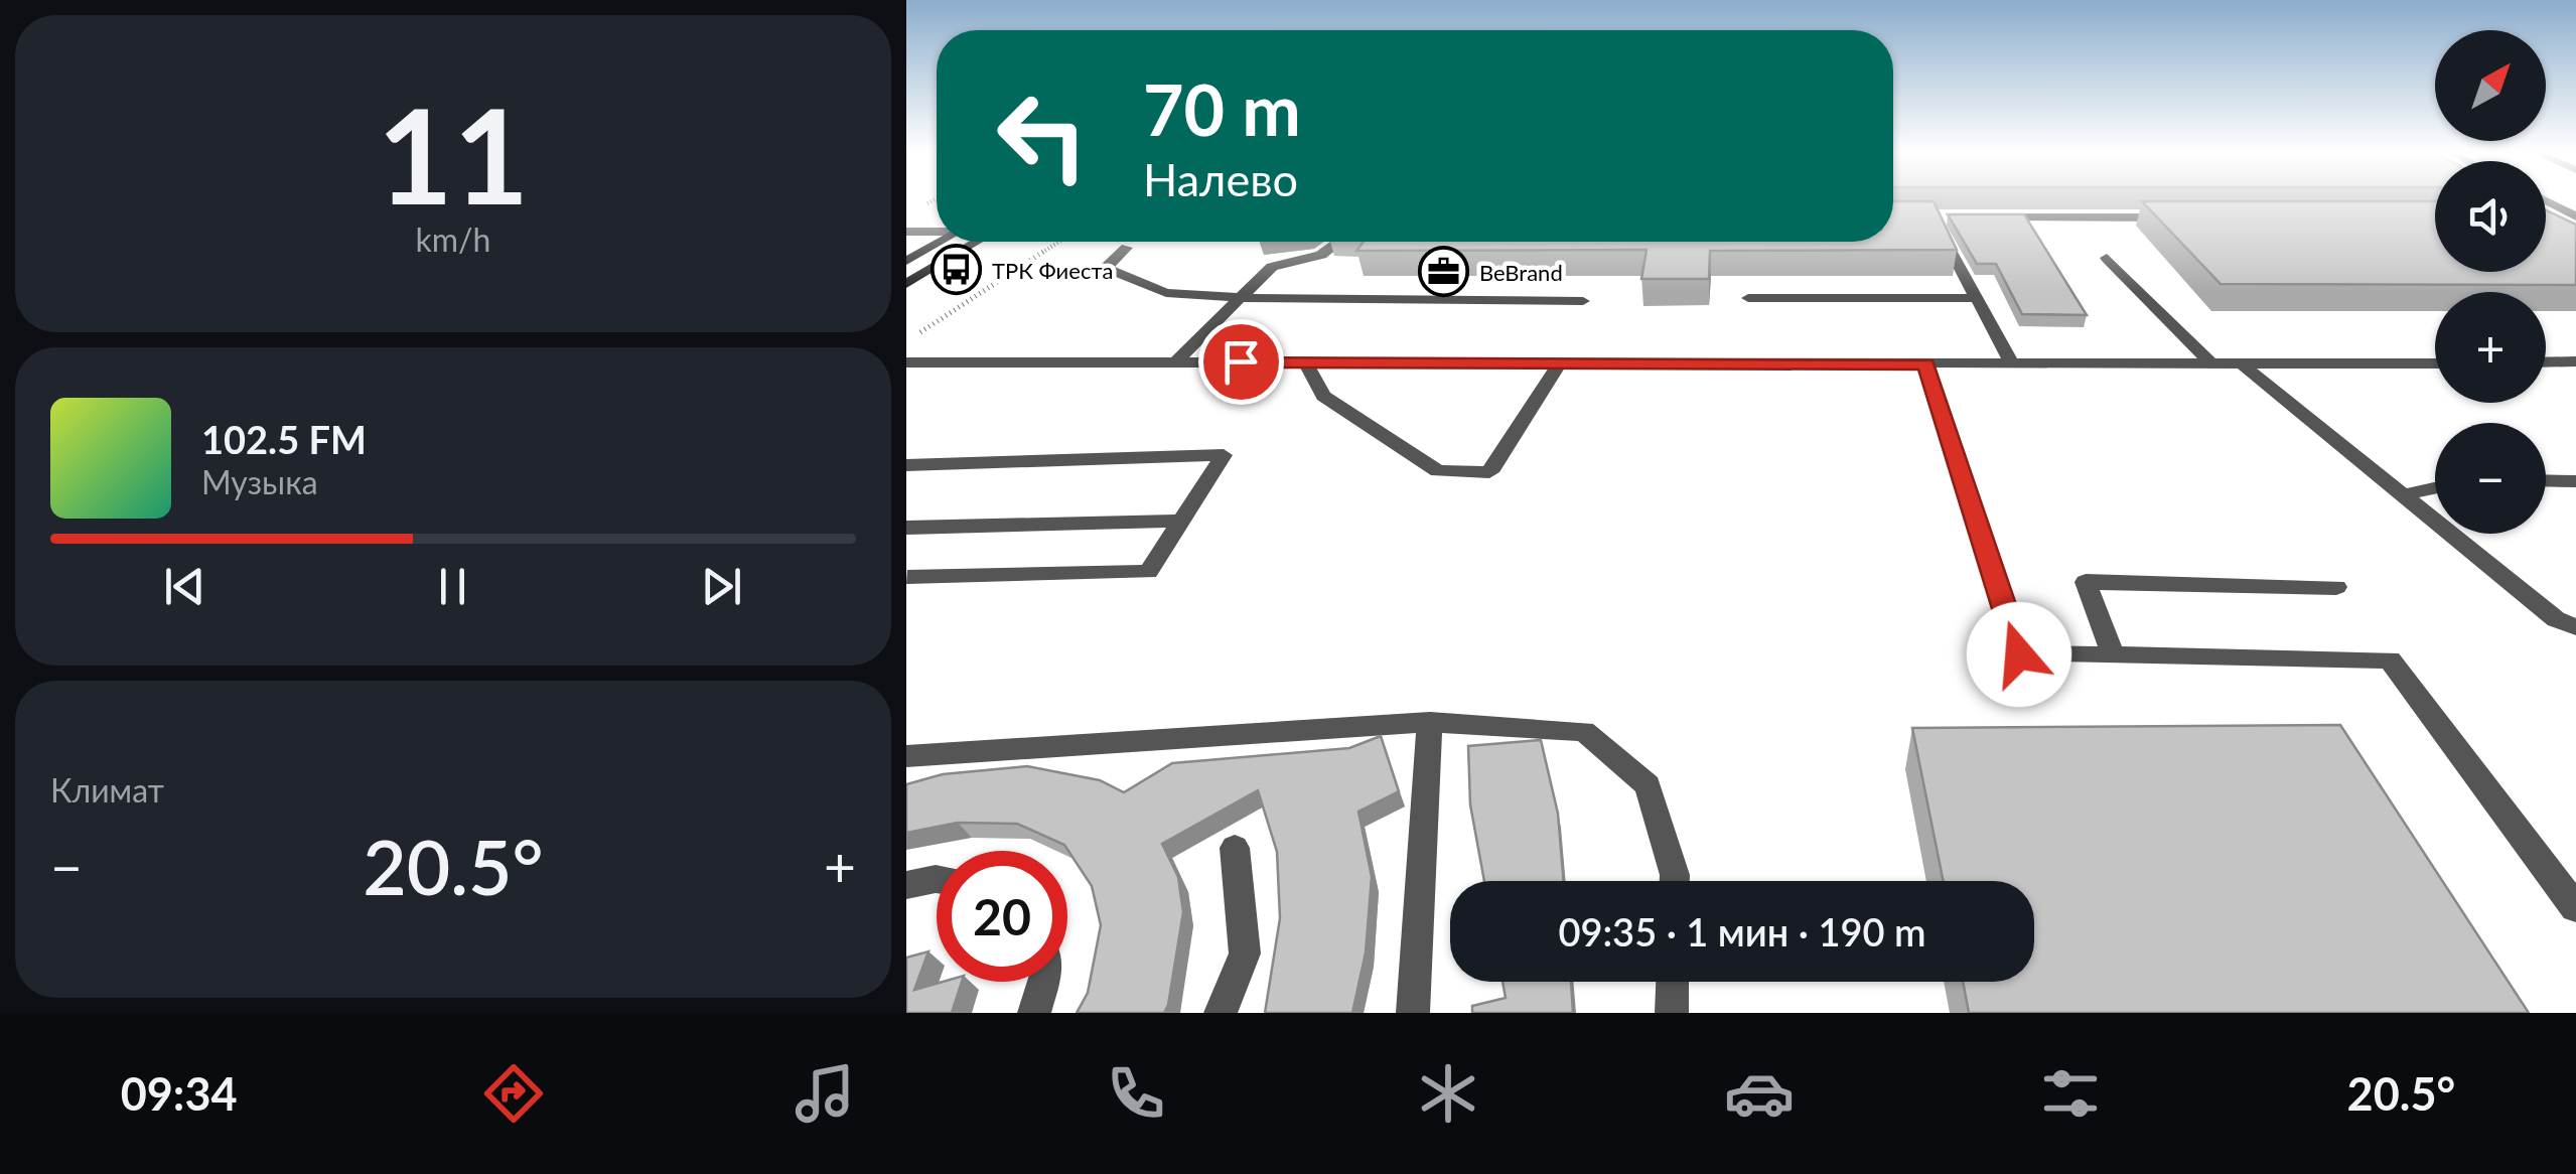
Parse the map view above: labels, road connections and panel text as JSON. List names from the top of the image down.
{
  "places": {
    "bus stop": ["ТРК Фиеста"],
    "office": ["BeBrand"]
  },
  "north": "top right",
  "page": {
    "tile": [
      ["11", "km/h"],
      "Климат"
    ],
    "map_buttons": ["+", "−"],
    "turn": ["70 m", "Налево"],
    "song": ["102.5 FM", "Музыка"],
    "heat": ["−", "20.5°", "+"],
    "limit": "20",
    "trip": "09:35 · 1 мин · 190 m",
    "tabs": ["09:34", "20.5°"]
  }
}
